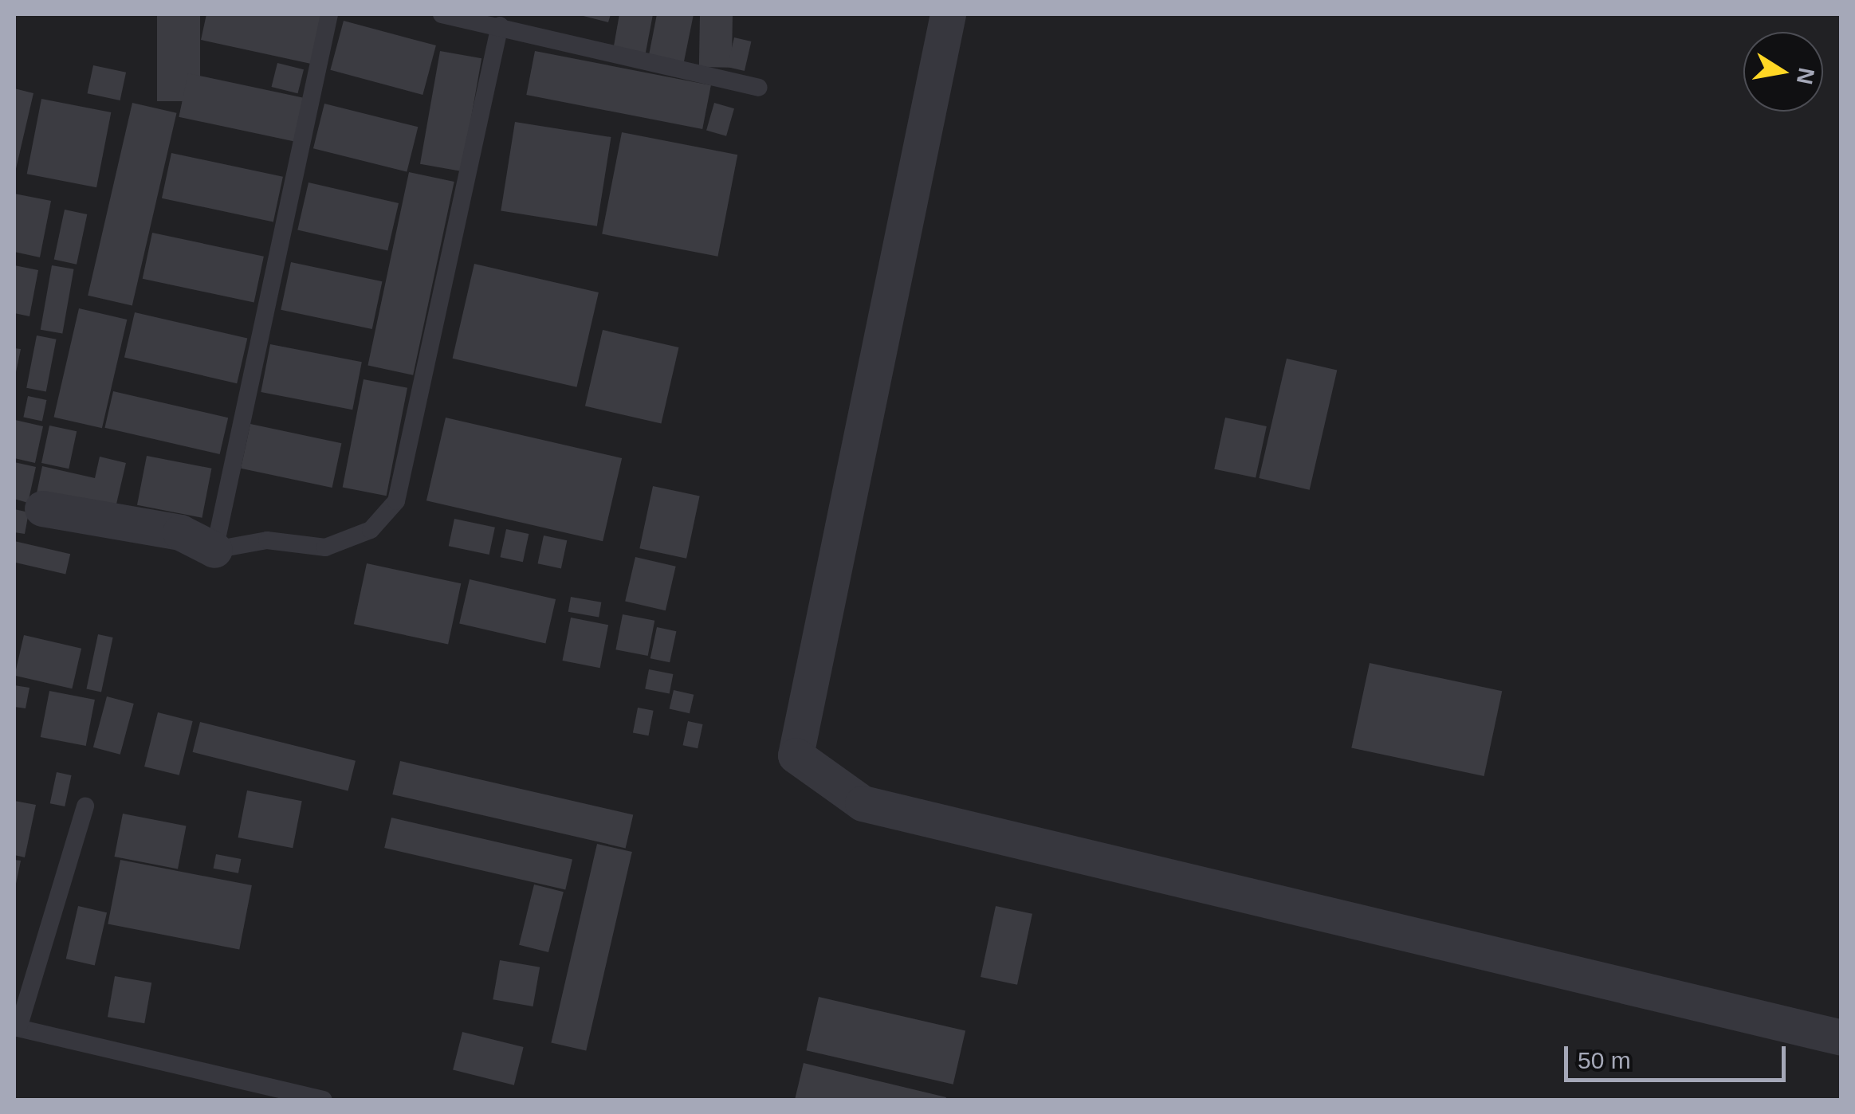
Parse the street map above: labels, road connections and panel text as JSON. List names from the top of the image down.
{
  "scale_bar": "50 m",
  "north": "right"
}
